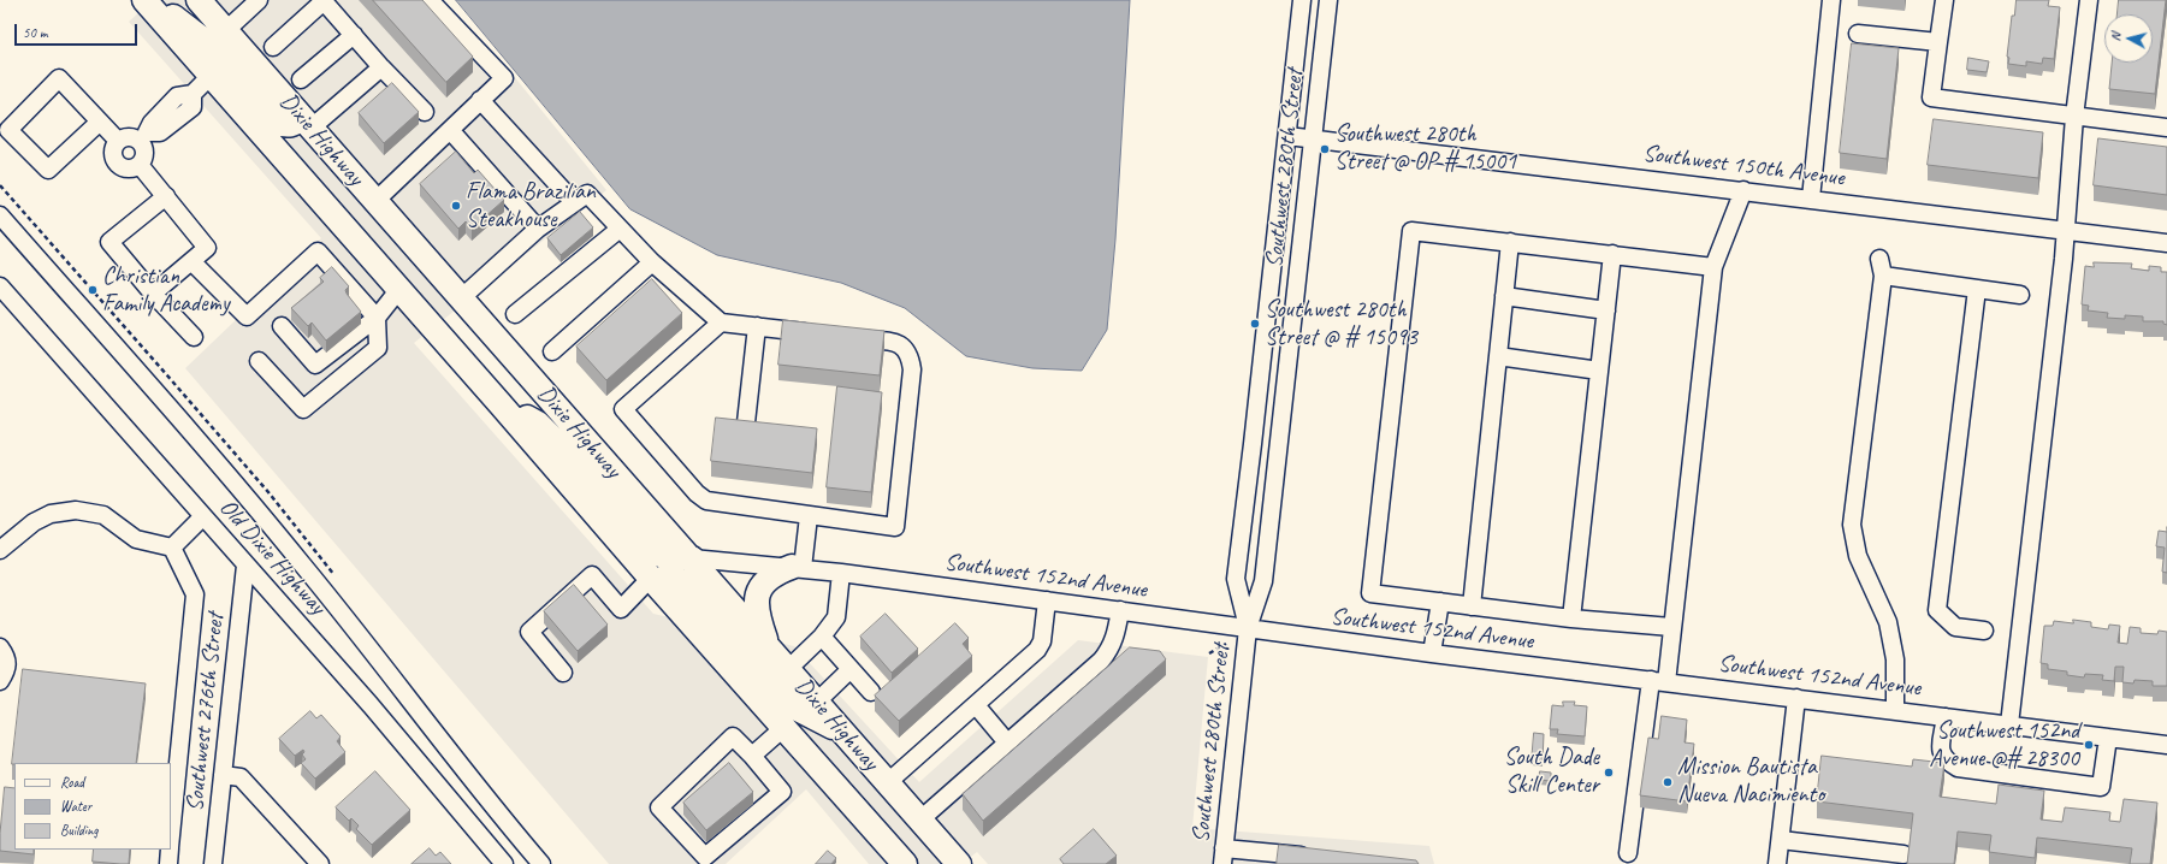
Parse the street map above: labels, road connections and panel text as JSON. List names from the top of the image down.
{
  "streets": {
    "highway": ["Dixie Highway"],
    "street": [
      "Southwest 150th Avenue",
      "Southwest 280th Street",
      "Old Dixie Highway",
      "Southwest 152nd Avenue",
      "Southwest 276th Street"
    ]
  },
  "crossings": [
    ["Dixie Highway", "Southwest 152nd Avenue"],
    ["Southwest 150th Avenue", "Southwest 280th Street"],
    ["Southwest 280th Street", "Southwest 152nd Avenue"],
    ["Old Dixie Highway", "Southwest 276th Street"]
  ],
  "places": [
    "Southwest 280th Street @ OP # 15001",
    "Flama Brazilian Steakhouse",
    "Christian Family Academy",
    "Southwest 280th Street @ # 15093",
    "Southwest 152nd Avenue @# 28300",
    "South Dade Skill Center",
    "Mission Bautista Nueva Nacimiento"
  ],
  "legend": ["Road", "Water", "Building"],
  "scale_bar": "50 m",
  "north": "left"
}
